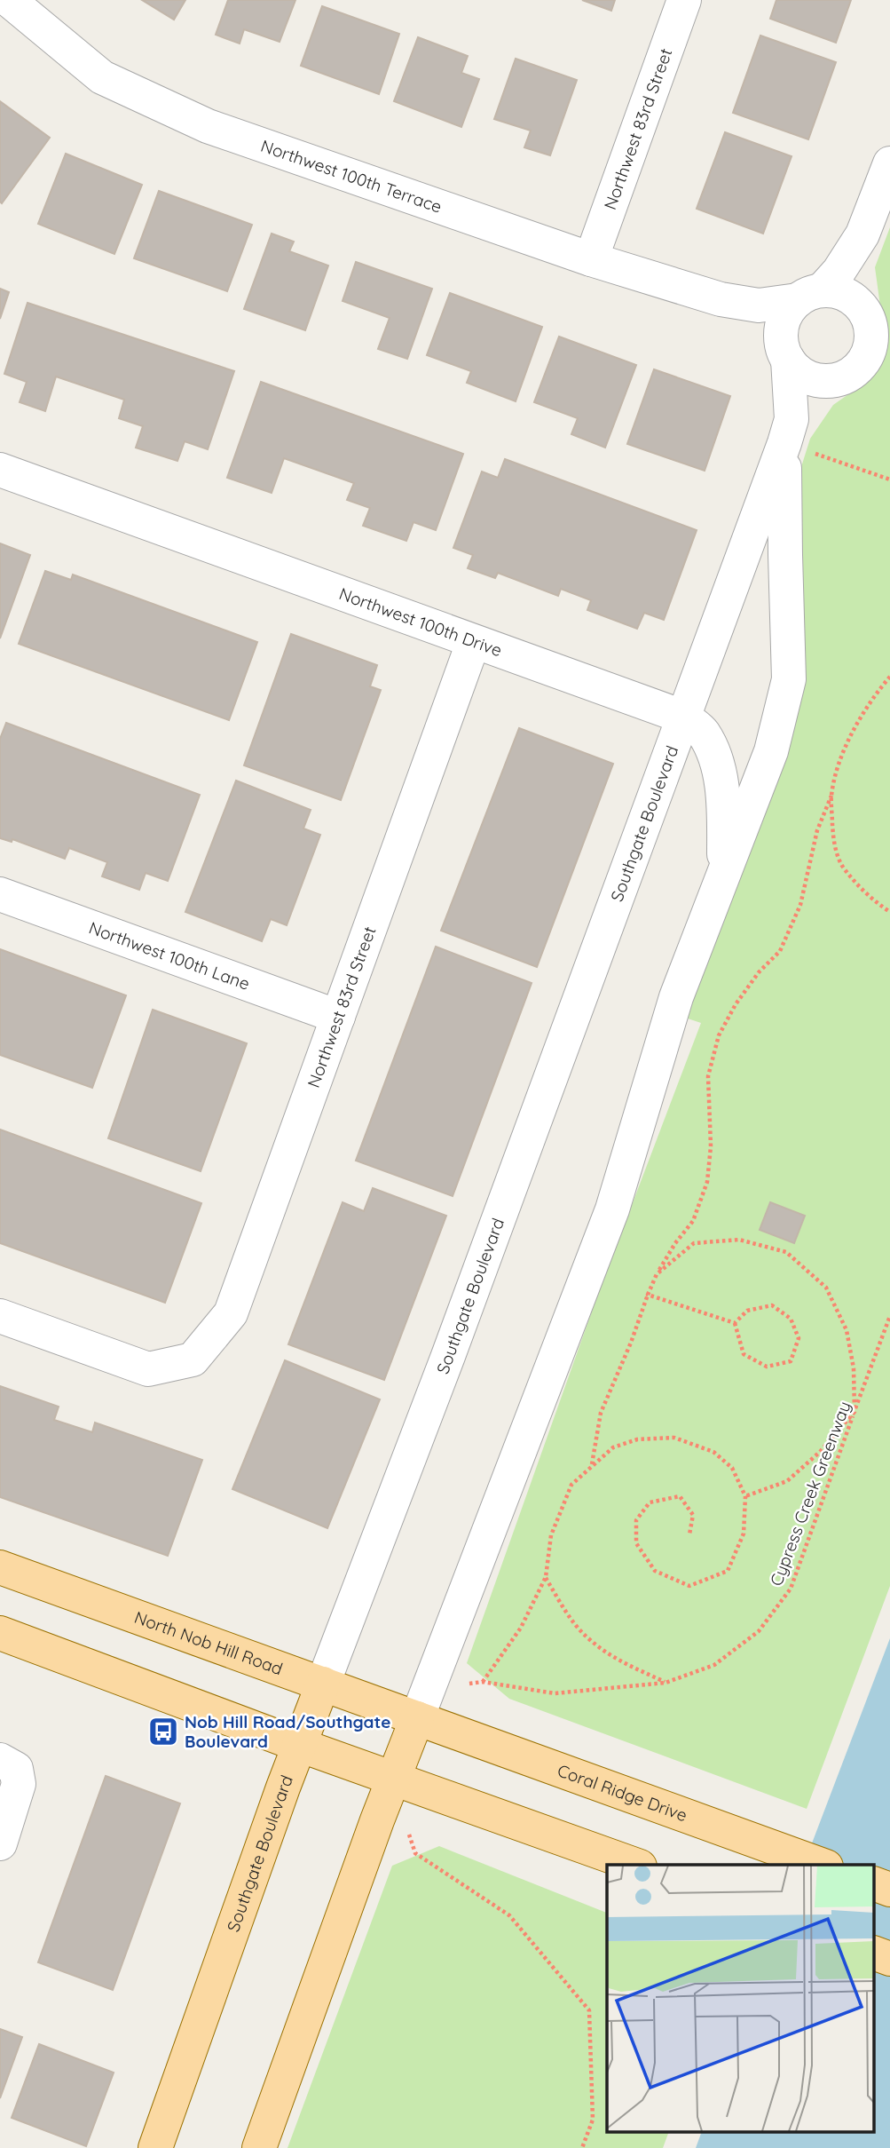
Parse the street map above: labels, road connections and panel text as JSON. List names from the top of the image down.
{
  "streets": {
    "main road": ["Southgate Boulevard", "North Nob Hill Road", "Coral Ridge Drive"],
    "street": [
      "Northwest 83rd Street",
      "Northwest 100th Terrace",
      "Northwest 100th Drive",
      "Northwest 100th Lane"
    ],
    "path": ["Cypress Creek Greenway"]
  },
  "crossings": [
    ["Northwest 83rd Street", "Northwest 100th Terrace"],
    ["Northwest 83rd Street", "Northwest 100th Drive"],
    ["Northwest 83rd Street", "Northwest 100th Lane"],
    ["Northwest 100th Terrace", "Southgate Boulevard"],
    ["Northwest 100th Drive", "Southgate Boulevard"],
    ["Southgate Boulevard", "North Nob Hill Road"],
    ["Southgate Boulevard", "Coral Ridge Drive"],
    ["North Nob Hill Road", "Coral Ridge Drive"]
  ],
  "places": {
    "bus stop": ["Nob Hill Road/Southgate Boulevard"]
  }
}
